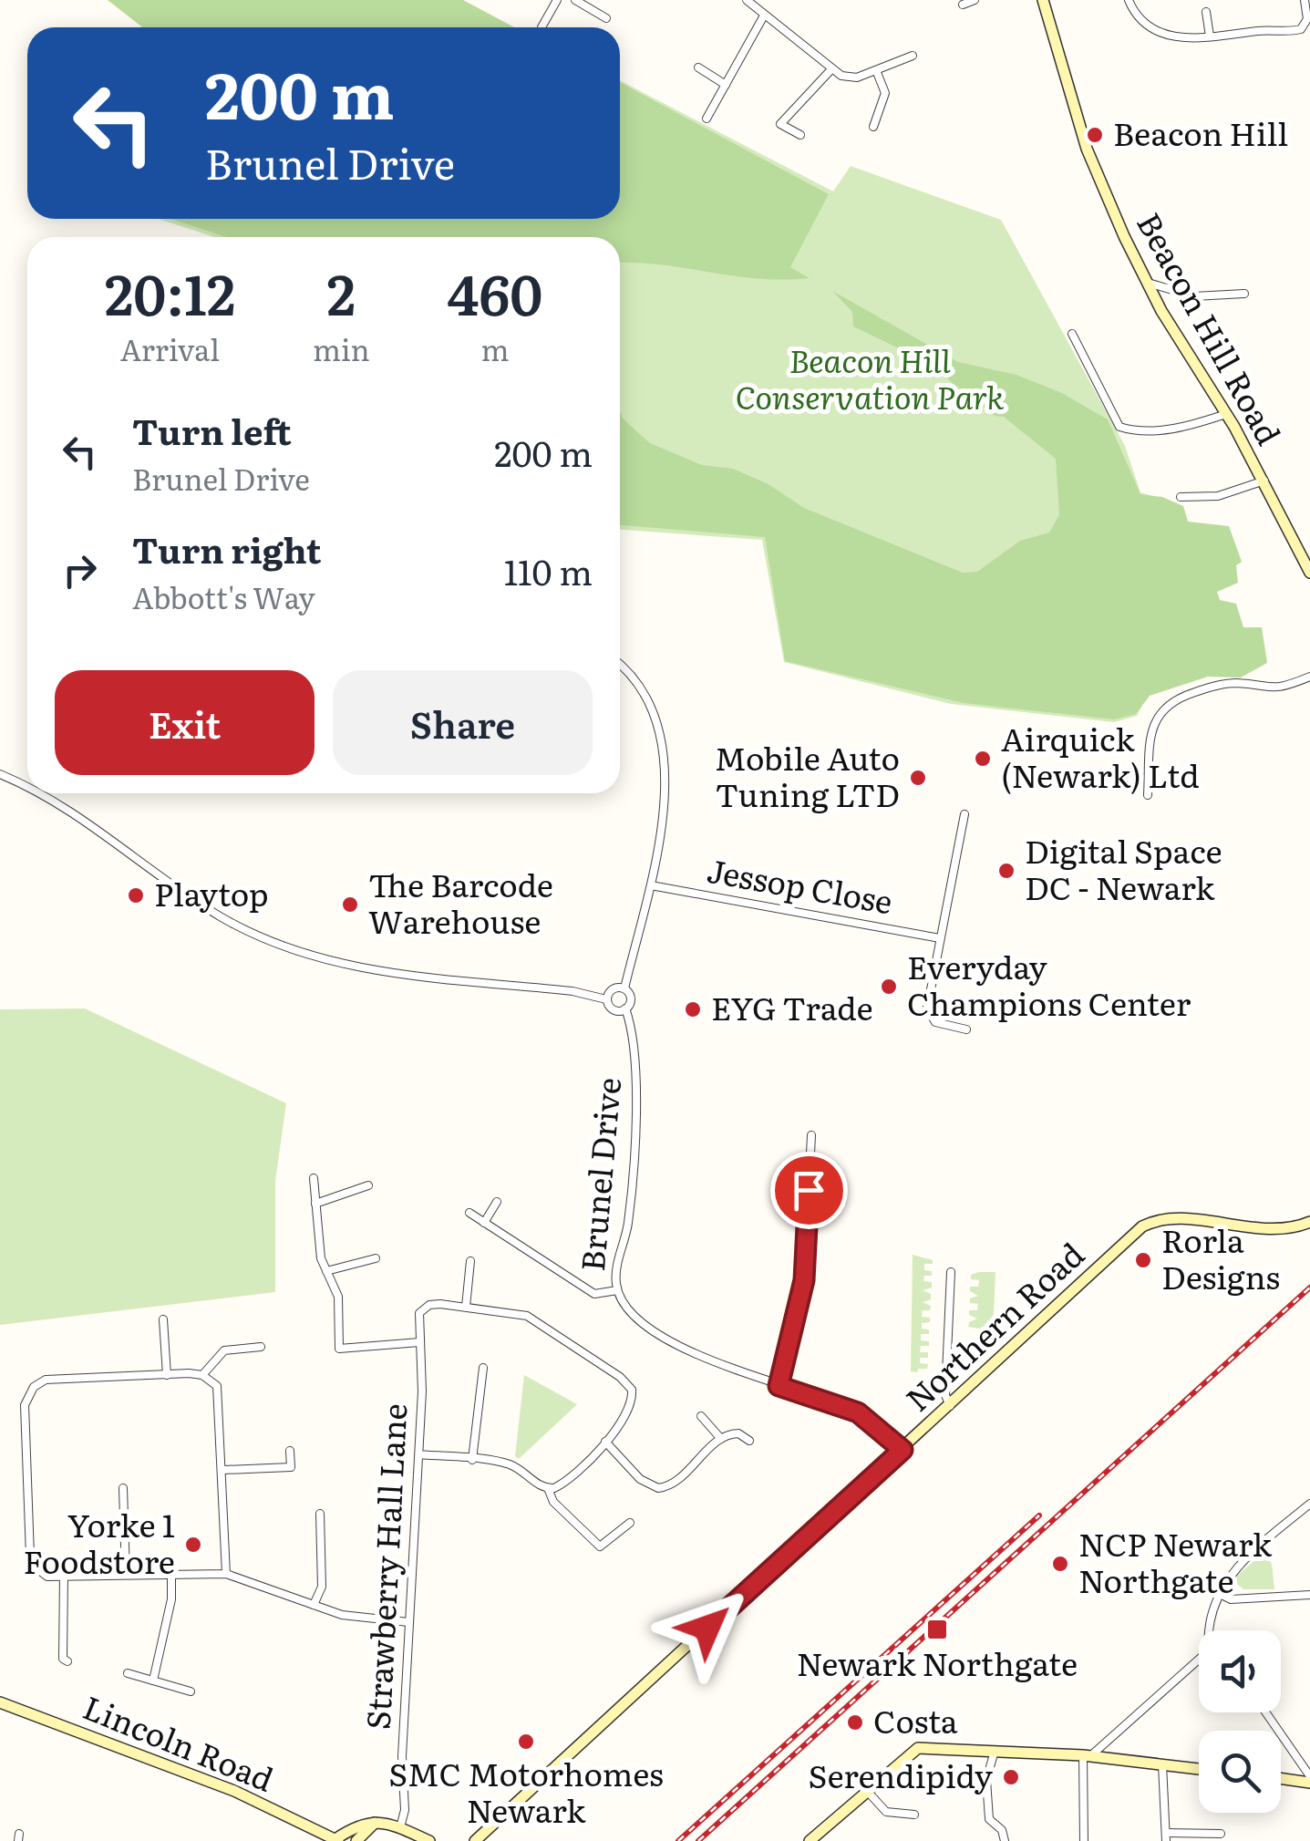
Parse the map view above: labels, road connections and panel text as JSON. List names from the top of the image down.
{
  "streets": {
    "street": [
      "Beacon Hill Road",
      "Jessop Close",
      "Brunel Drive",
      "Northern Road",
      "Strawberry Hall Lane",
      "Lincoln Road"
    ]
  },
  "crossings": [
    ["Brunel Drive", "Northern Road"]
  ],
  "parks": ["Beacon Hill Conservation Park"],
  "places": {
    "other": [
      "Beacon Hill",
      "Airquick (Newark) Ltd",
      "Mobile Auto Tuning LTD",
      "Digital Space DC - Newark",
      "Playtop",
      "The Barcode Warehouse",
      "Everyday Champions Center",
      "EYG Trade",
      "Rorla Designs",
      "Yorke 1 Foodstore",
      "NCP Newark Northgate",
      "Costa",
      "SMC Motorhomes Newark",
      "Serendipidy"
    ],
    "transit": ["Newark Northgate"]
  },
  "page": {
    "turn": ["200 m", "Brunel Drive"],
    "eta": [
      "20:12",
      "Arrival",
      "2",
      "min",
      "460",
      "m"
    ],
    "list": [
      {
        "name": "Turn left",
        "note": "Brunel Drive",
        "value": "200 m"
      },
      {
        "name": "Turn right",
        "note": "Abbott's Way",
        "value": "110 m"
      }
    ],
    "buttons": ["Exit", "Share"]
  }
}
